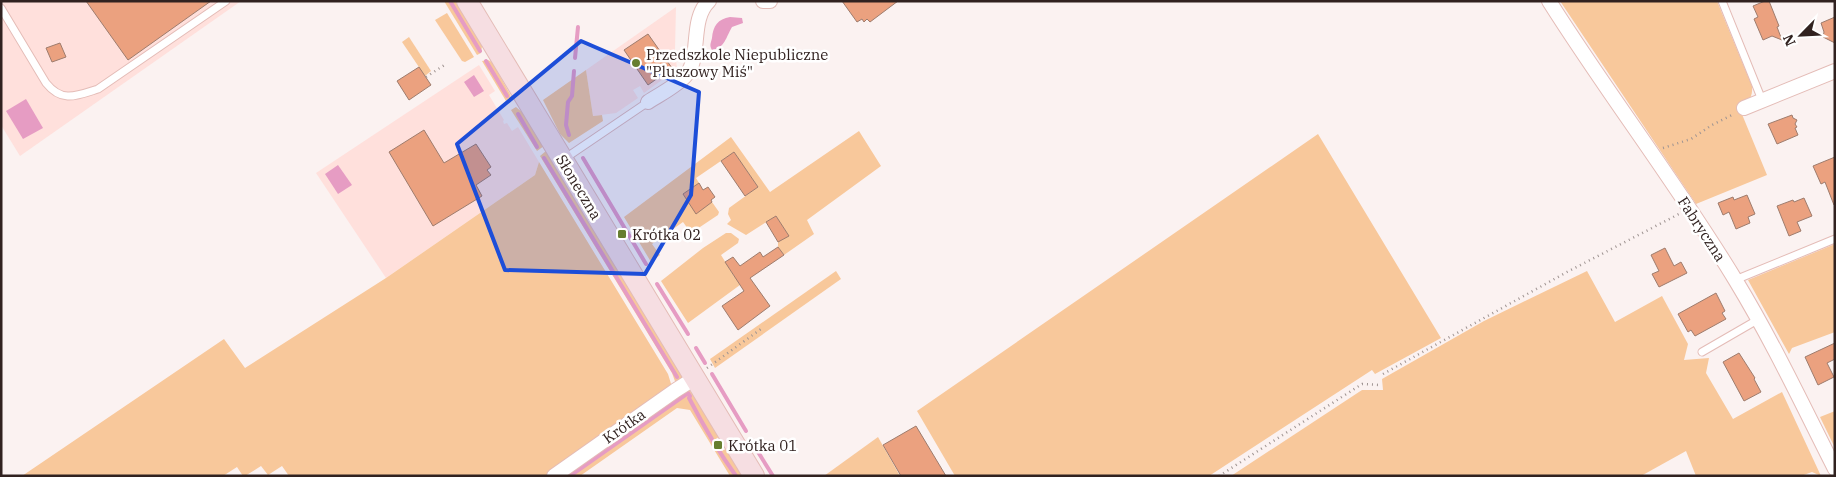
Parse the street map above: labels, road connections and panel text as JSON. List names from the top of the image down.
{
  "streets": {
    "main road": ["Słoneczna"],
    "street": ["Fabryczna", "Krótka"]
  },
  "crossings": [
    ["Słoneczna", "Krótka"]
  ],
  "places": {
    "other": ["Przedszkole Niepubliczne \"Pluszowy Miś\""],
    "transit": ["Krótka 02", "Krótka 01"]
  },
  "north": "bottom left"
}
